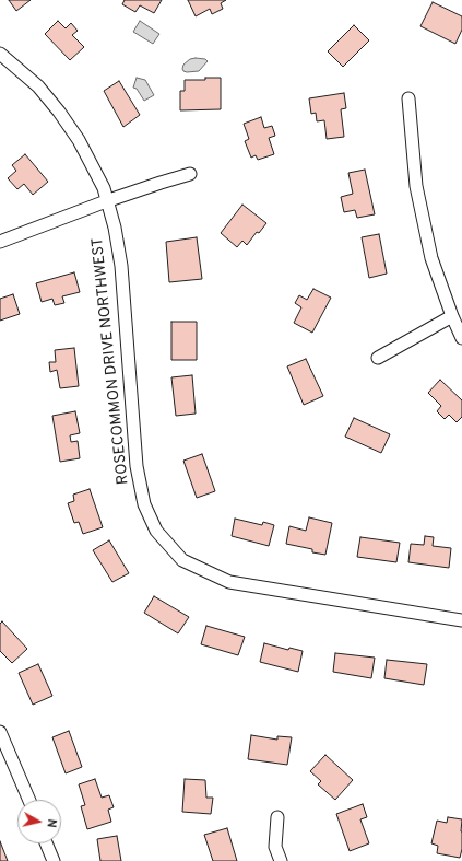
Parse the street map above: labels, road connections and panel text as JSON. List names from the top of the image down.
{
  "streets": {
    "street": ["ROSECOMMON DRIVE NORTHWEST"]
  },
  "north": "right"
}
